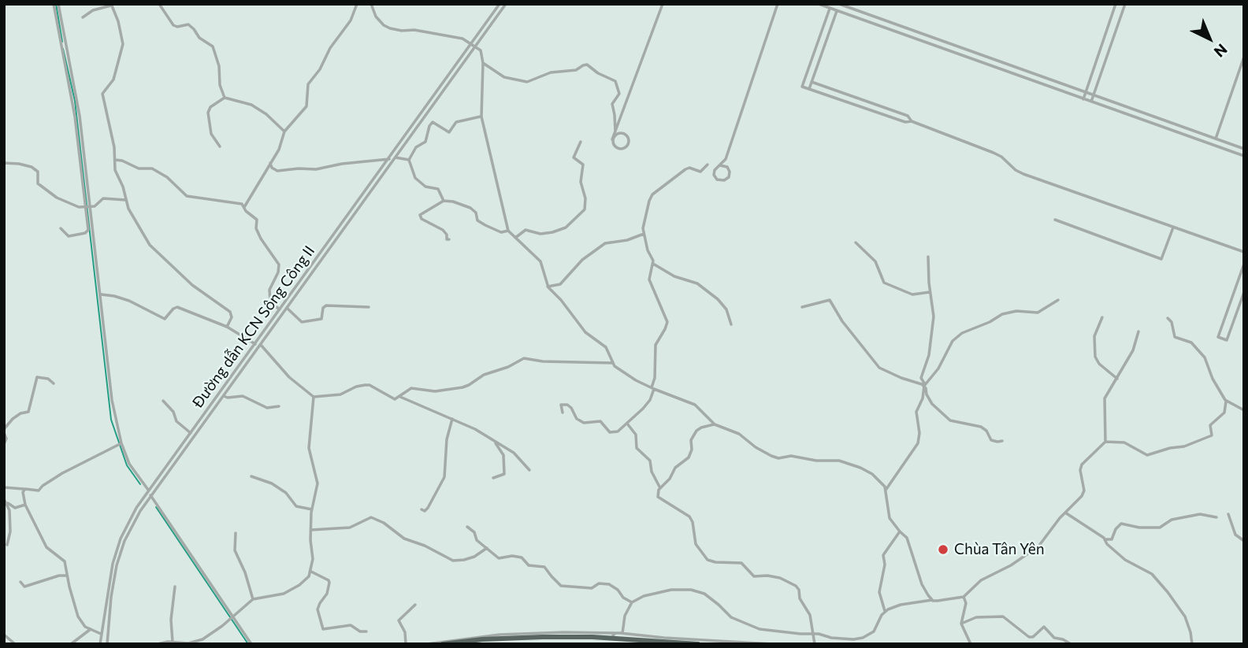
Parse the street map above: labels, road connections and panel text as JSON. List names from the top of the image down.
{
  "streets": {
    "street": ["Đường dẫn KCN Sông Công II"]
  },
  "places": ["Chùa Tân Yên"],
  "north": "bottom right"
}
